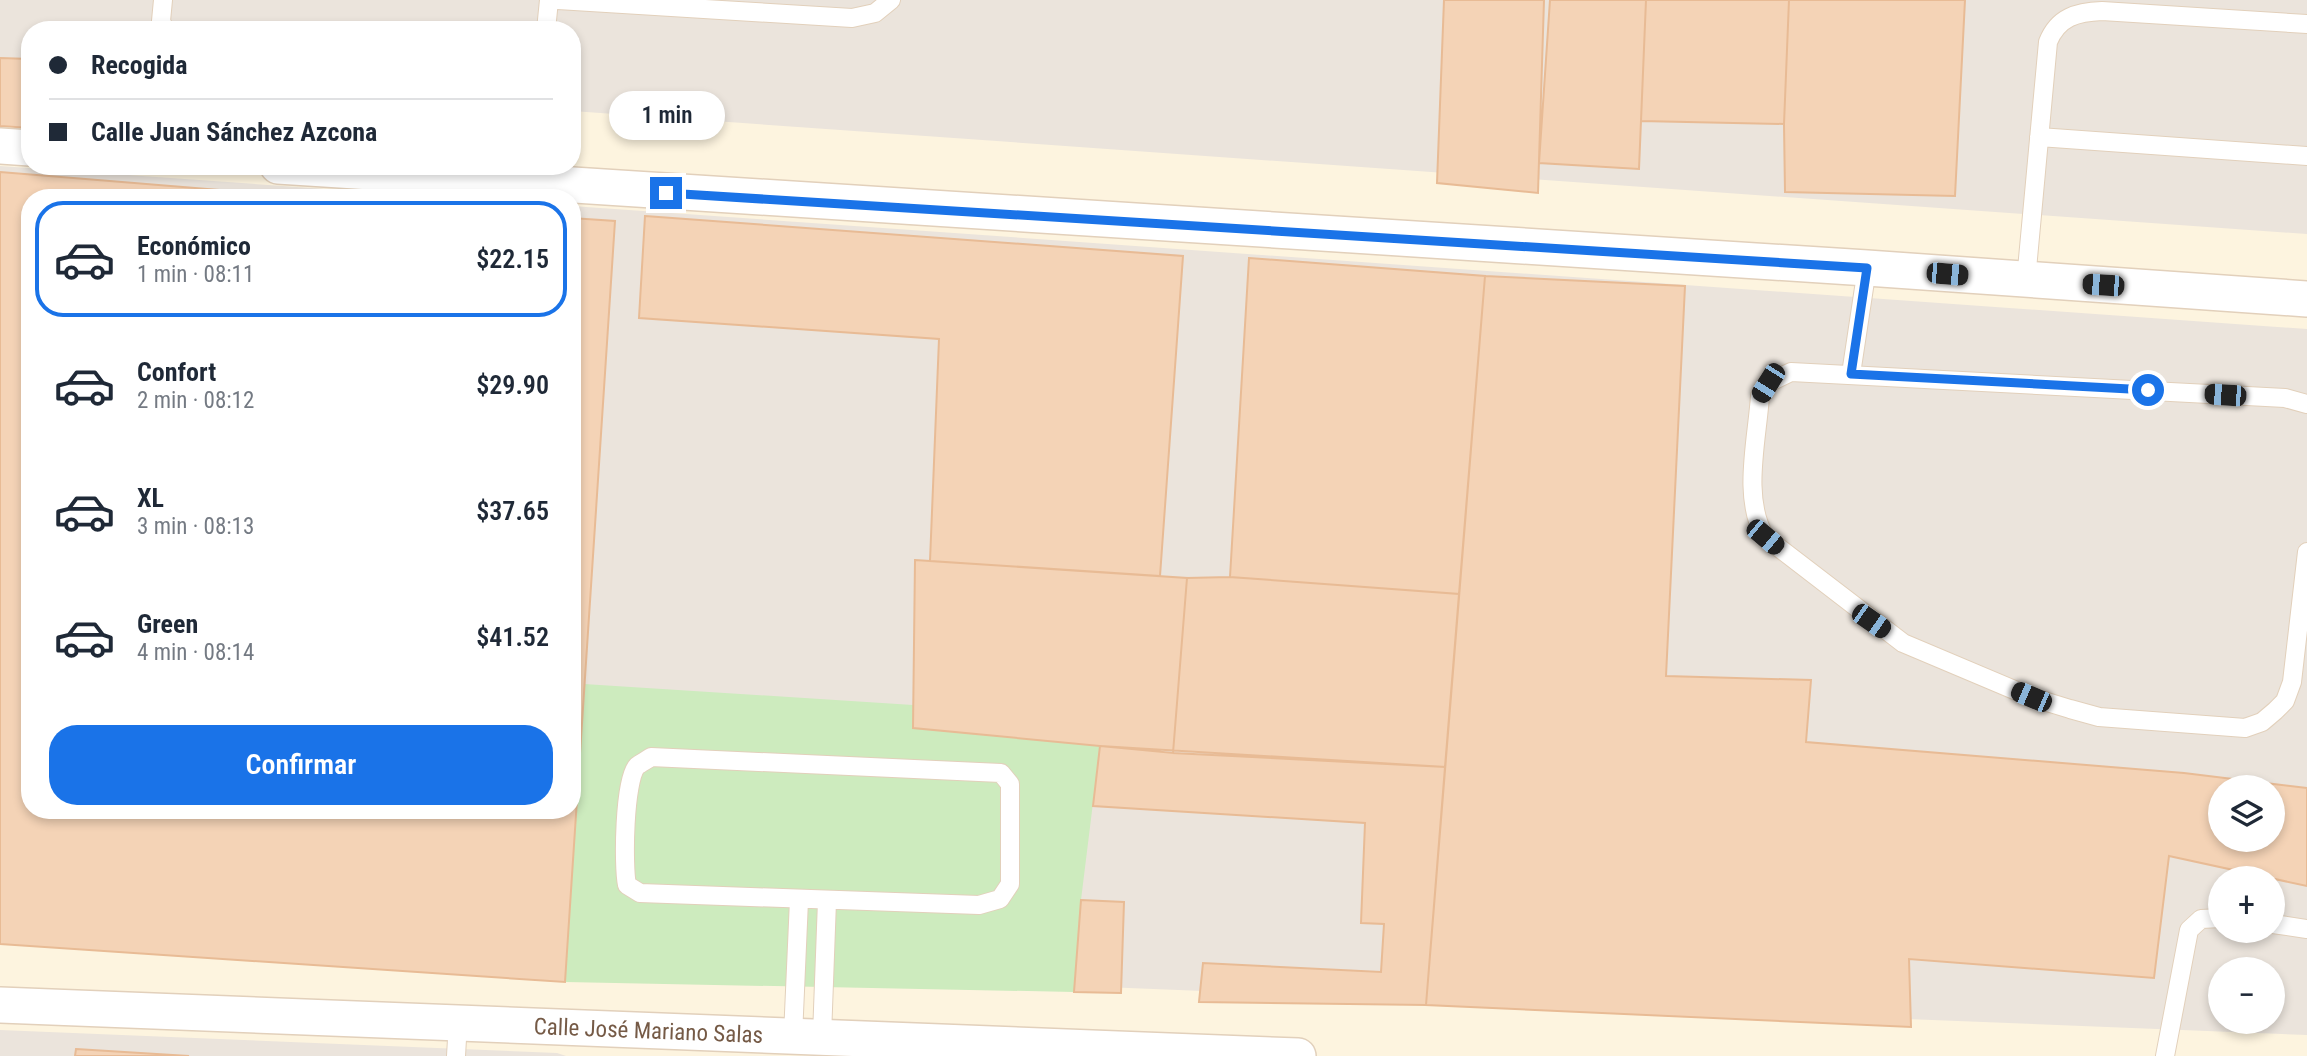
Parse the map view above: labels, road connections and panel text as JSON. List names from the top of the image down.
{
  "streets": {
    "street": ["Calle José Mariano Salas"]
  },
  "page": {
    "banner": ["Recogida", "Calle Juan Sánchez Azcona"],
    "bubble": "1 min",
    "list": [
      {
        "name": "Económico",
        "note": "1 min · 08:11",
        "value": "$22.15"
      },
      {
        "name": "Confort",
        "note": "2 min · 08:12",
        "value": "$29.90"
      },
      {
        "name": "XL",
        "note": "3 min · 08:13",
        "value": "$37.65"
      },
      {
        "name": "Green",
        "note": "4 min · 08:14",
        "value": "$41.52"
      }
    ],
    "buttons": "Confirmar",
    "map_buttons": ["+", "−"]
  }
}
